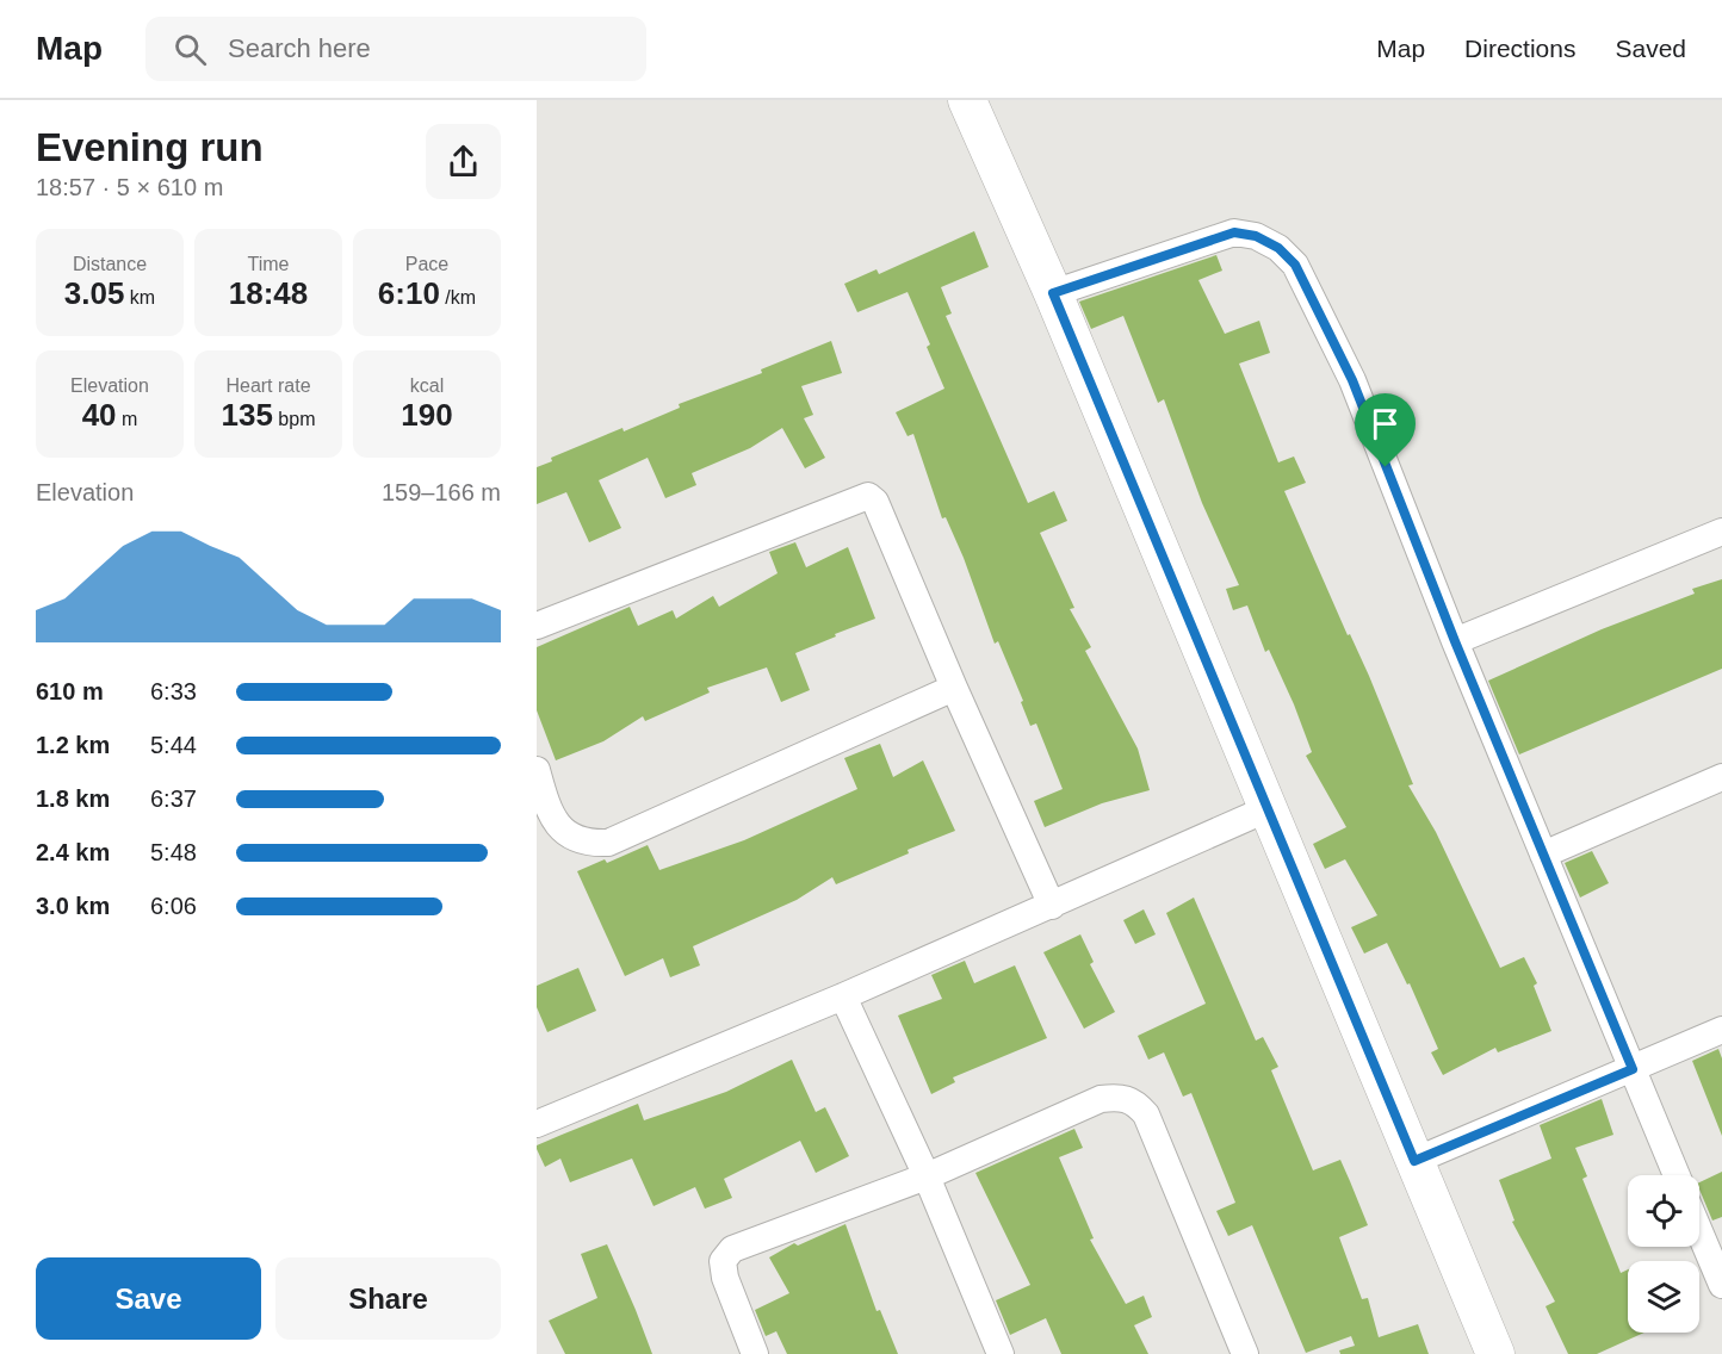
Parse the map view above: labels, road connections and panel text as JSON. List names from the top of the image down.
{
  "page": {
    "header": "Map",
    "search": "Search here",
    "nav": ["Map", "Directions", "Saved"],
    "heading": ["Evening run", "18:57 · 5 × 610 m"],
    "stats": [
      ["Distance", "3.05 km"],
      ["Time", "18:48"],
      ["Pace", "6:10 /km"],
      ["Elevation", "40 m"],
      ["Heart rate", "135 bpm"],
      ["kcal", "190"]
    ],
    "chart": ["Elevation", "159–166 m"],
    "list": [
      {
        "name": "610 m",
        "note": "6:33"
      },
      {
        "name": "1.2 km",
        "note": "5:44"
      },
      {
        "name": "1.8 km",
        "note": "6:37"
      },
      {
        "name": "2.4 km",
        "note": "5:48"
      },
      {
        "name": "3.0 km",
        "note": "6:06"
      }
    ],
    "buttons": ["Save", "Share"]
  }
}
